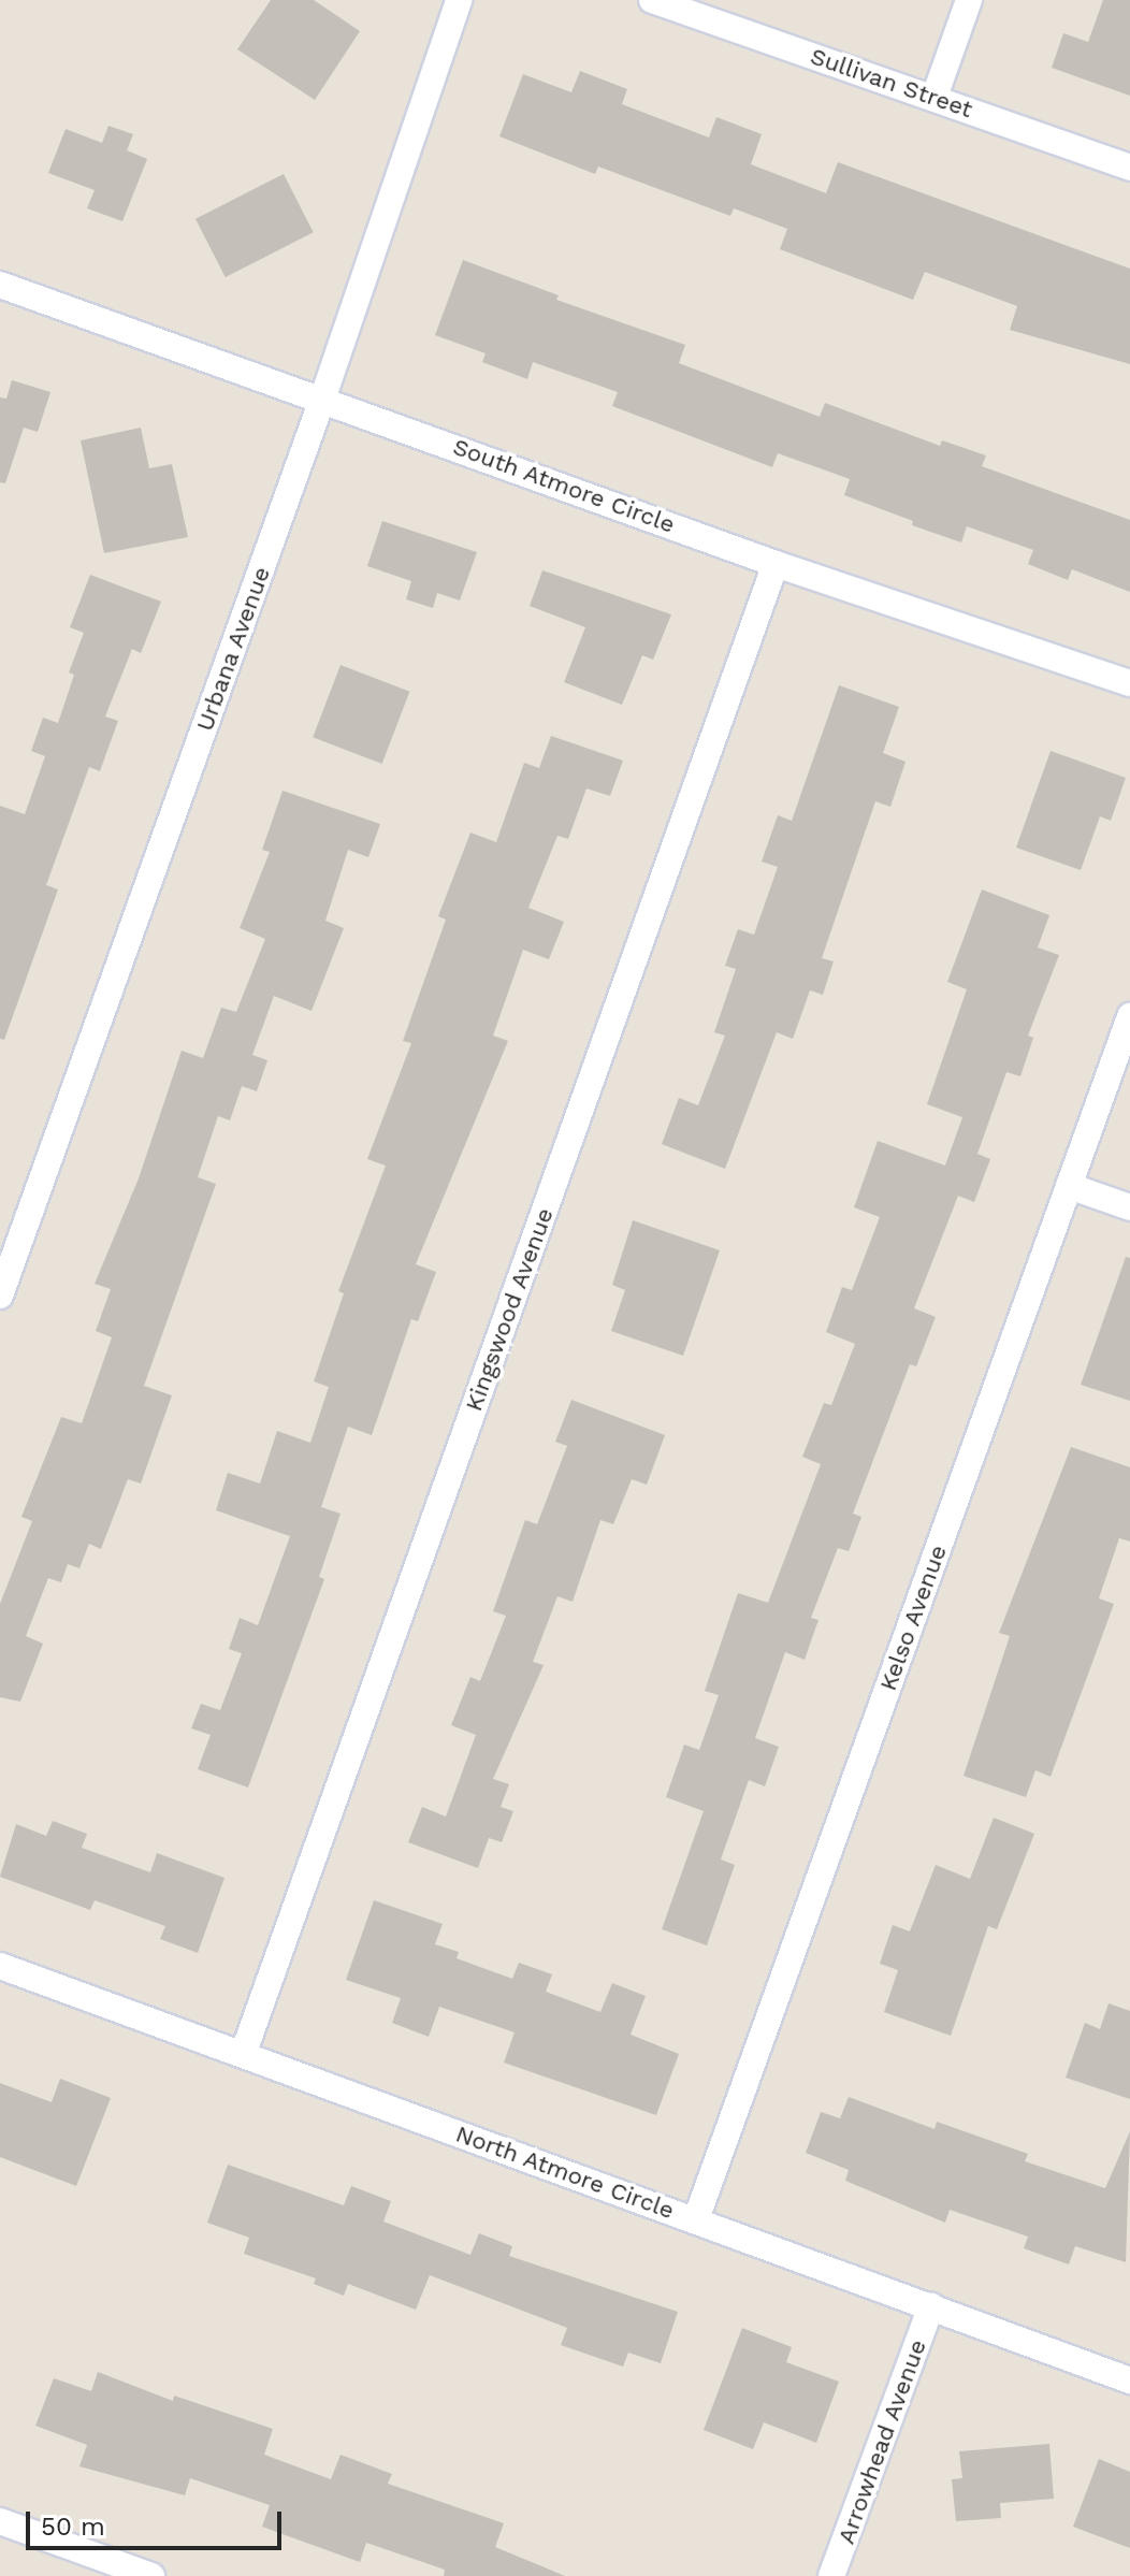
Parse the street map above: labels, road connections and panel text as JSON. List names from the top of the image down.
{
  "streets": {
    "street": [
      "Sullivan Street",
      "South Atmore Circle",
      "Urbana Avenue",
      "Kingswood Avenue",
      "Kelso Avenue",
      "North Atmore Circle",
      "Arrowhead Avenue"
    ]
  },
  "crossings": [
    ["South Atmore Circle", "Urbana Avenue"],
    ["South Atmore Circle", "Kingswood Avenue"],
    ["Kingswood Avenue", "North Atmore Circle"],
    ["Kelso Avenue", "North Atmore Circle"],
    ["North Atmore Circle", "Arrowhead Avenue"]
  ],
  "scale_bar": "50 m"
}
